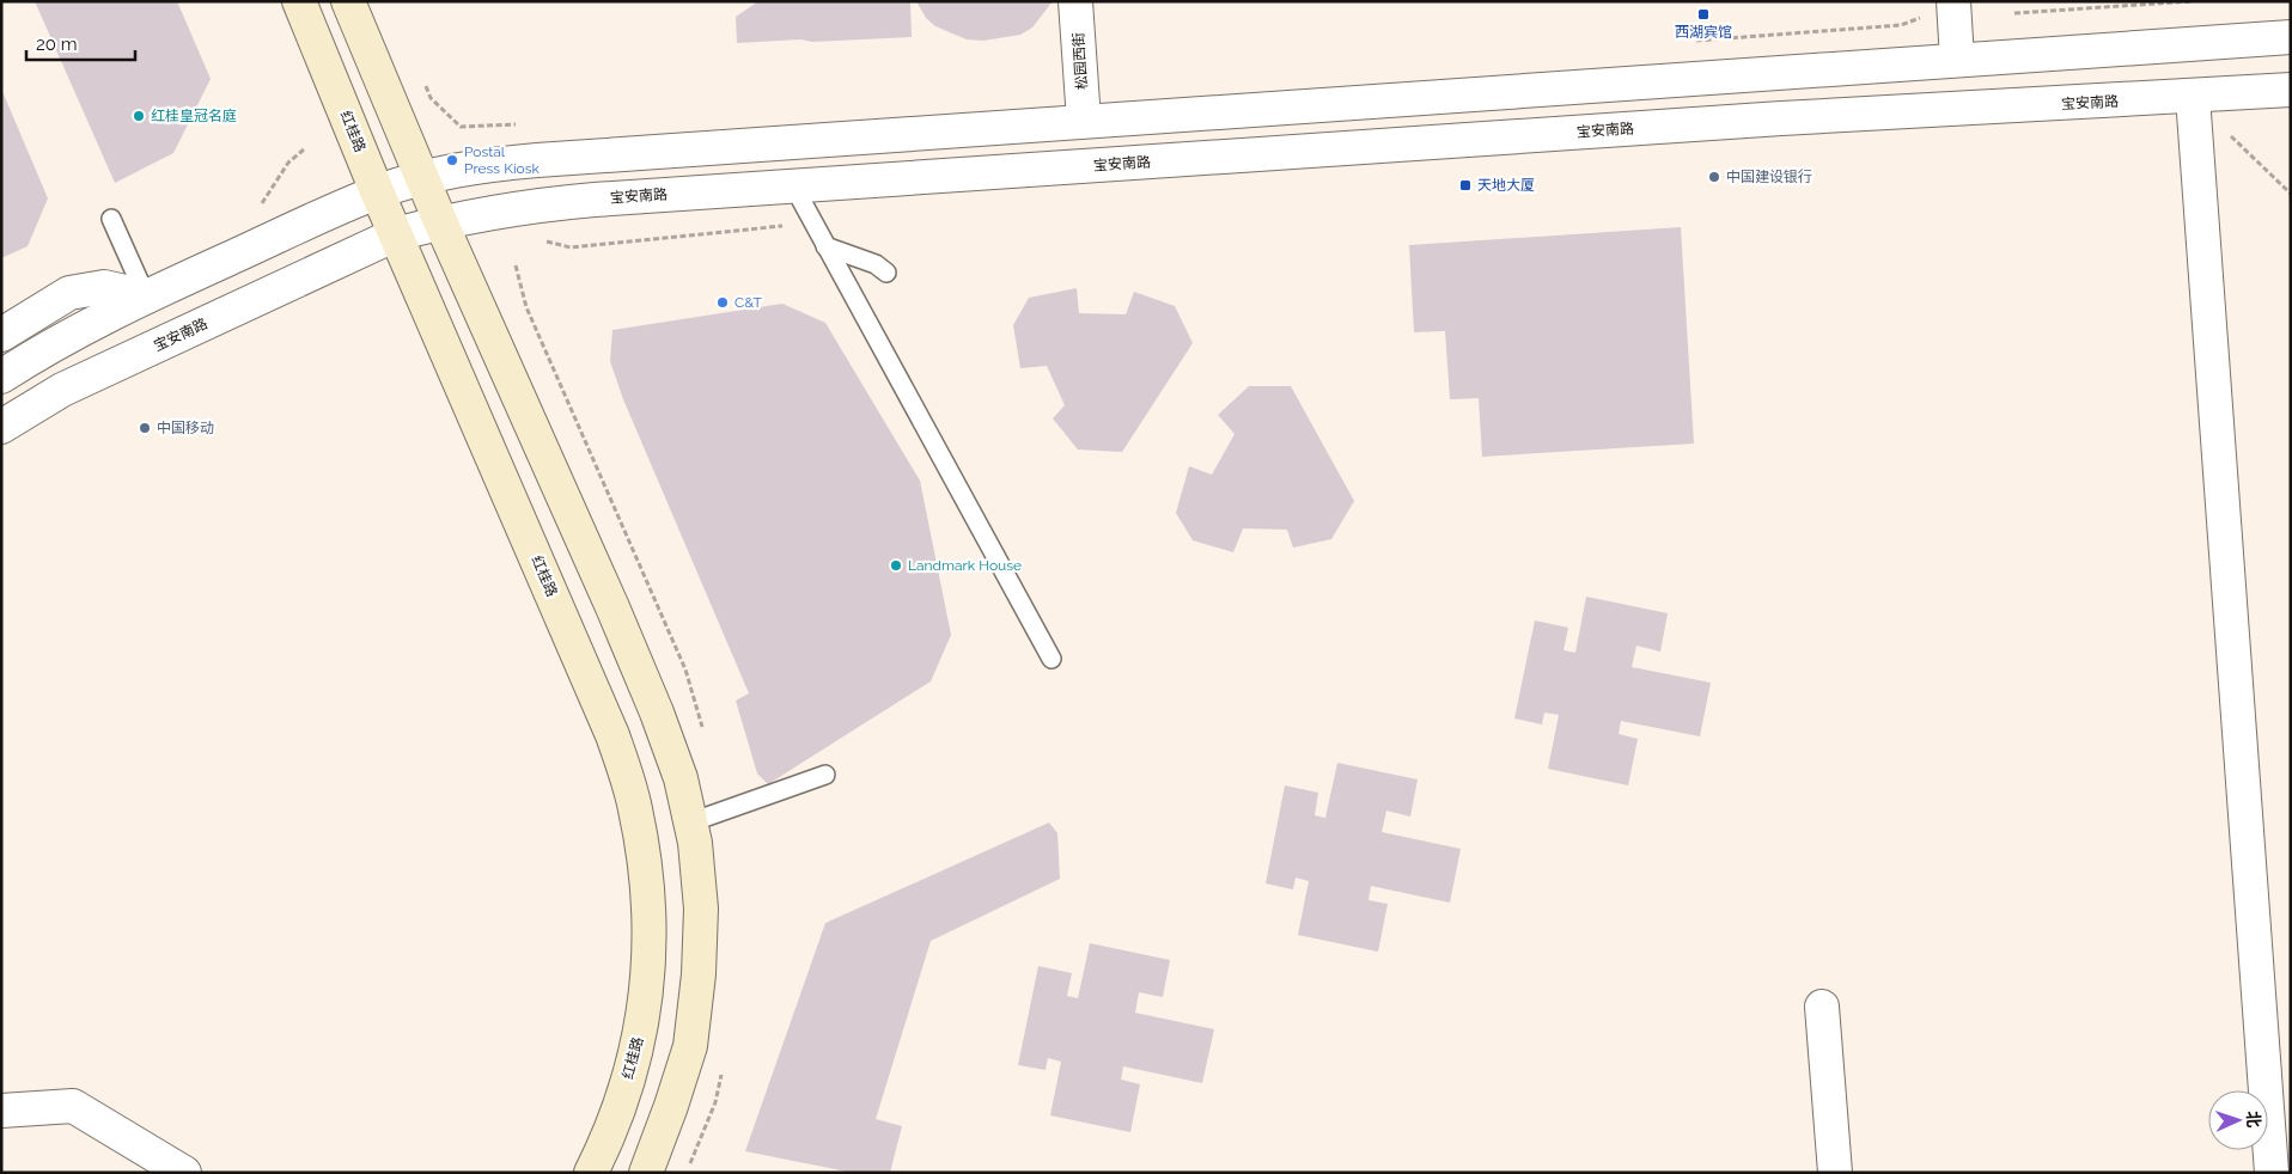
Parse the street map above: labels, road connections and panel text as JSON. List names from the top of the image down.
{
  "streets": {
    "main road": ["红桂路"],
    "street": ["松园西街", "宝安南路"]
  },
  "crossings": [
    ["宝安南路", "红桂路"]
  ],
  "places": {
    "transit": ["西湖宾馆", "天地大厦"],
    "other": [
      "红桂皇冠名庭",
      "Postal Press Kiosk",
      "中国建设银行",
      "C&T",
      "中国移动",
      "Landmark House"
    ]
  },
  "scale_bar": "20 m",
  "north": "right"
}
